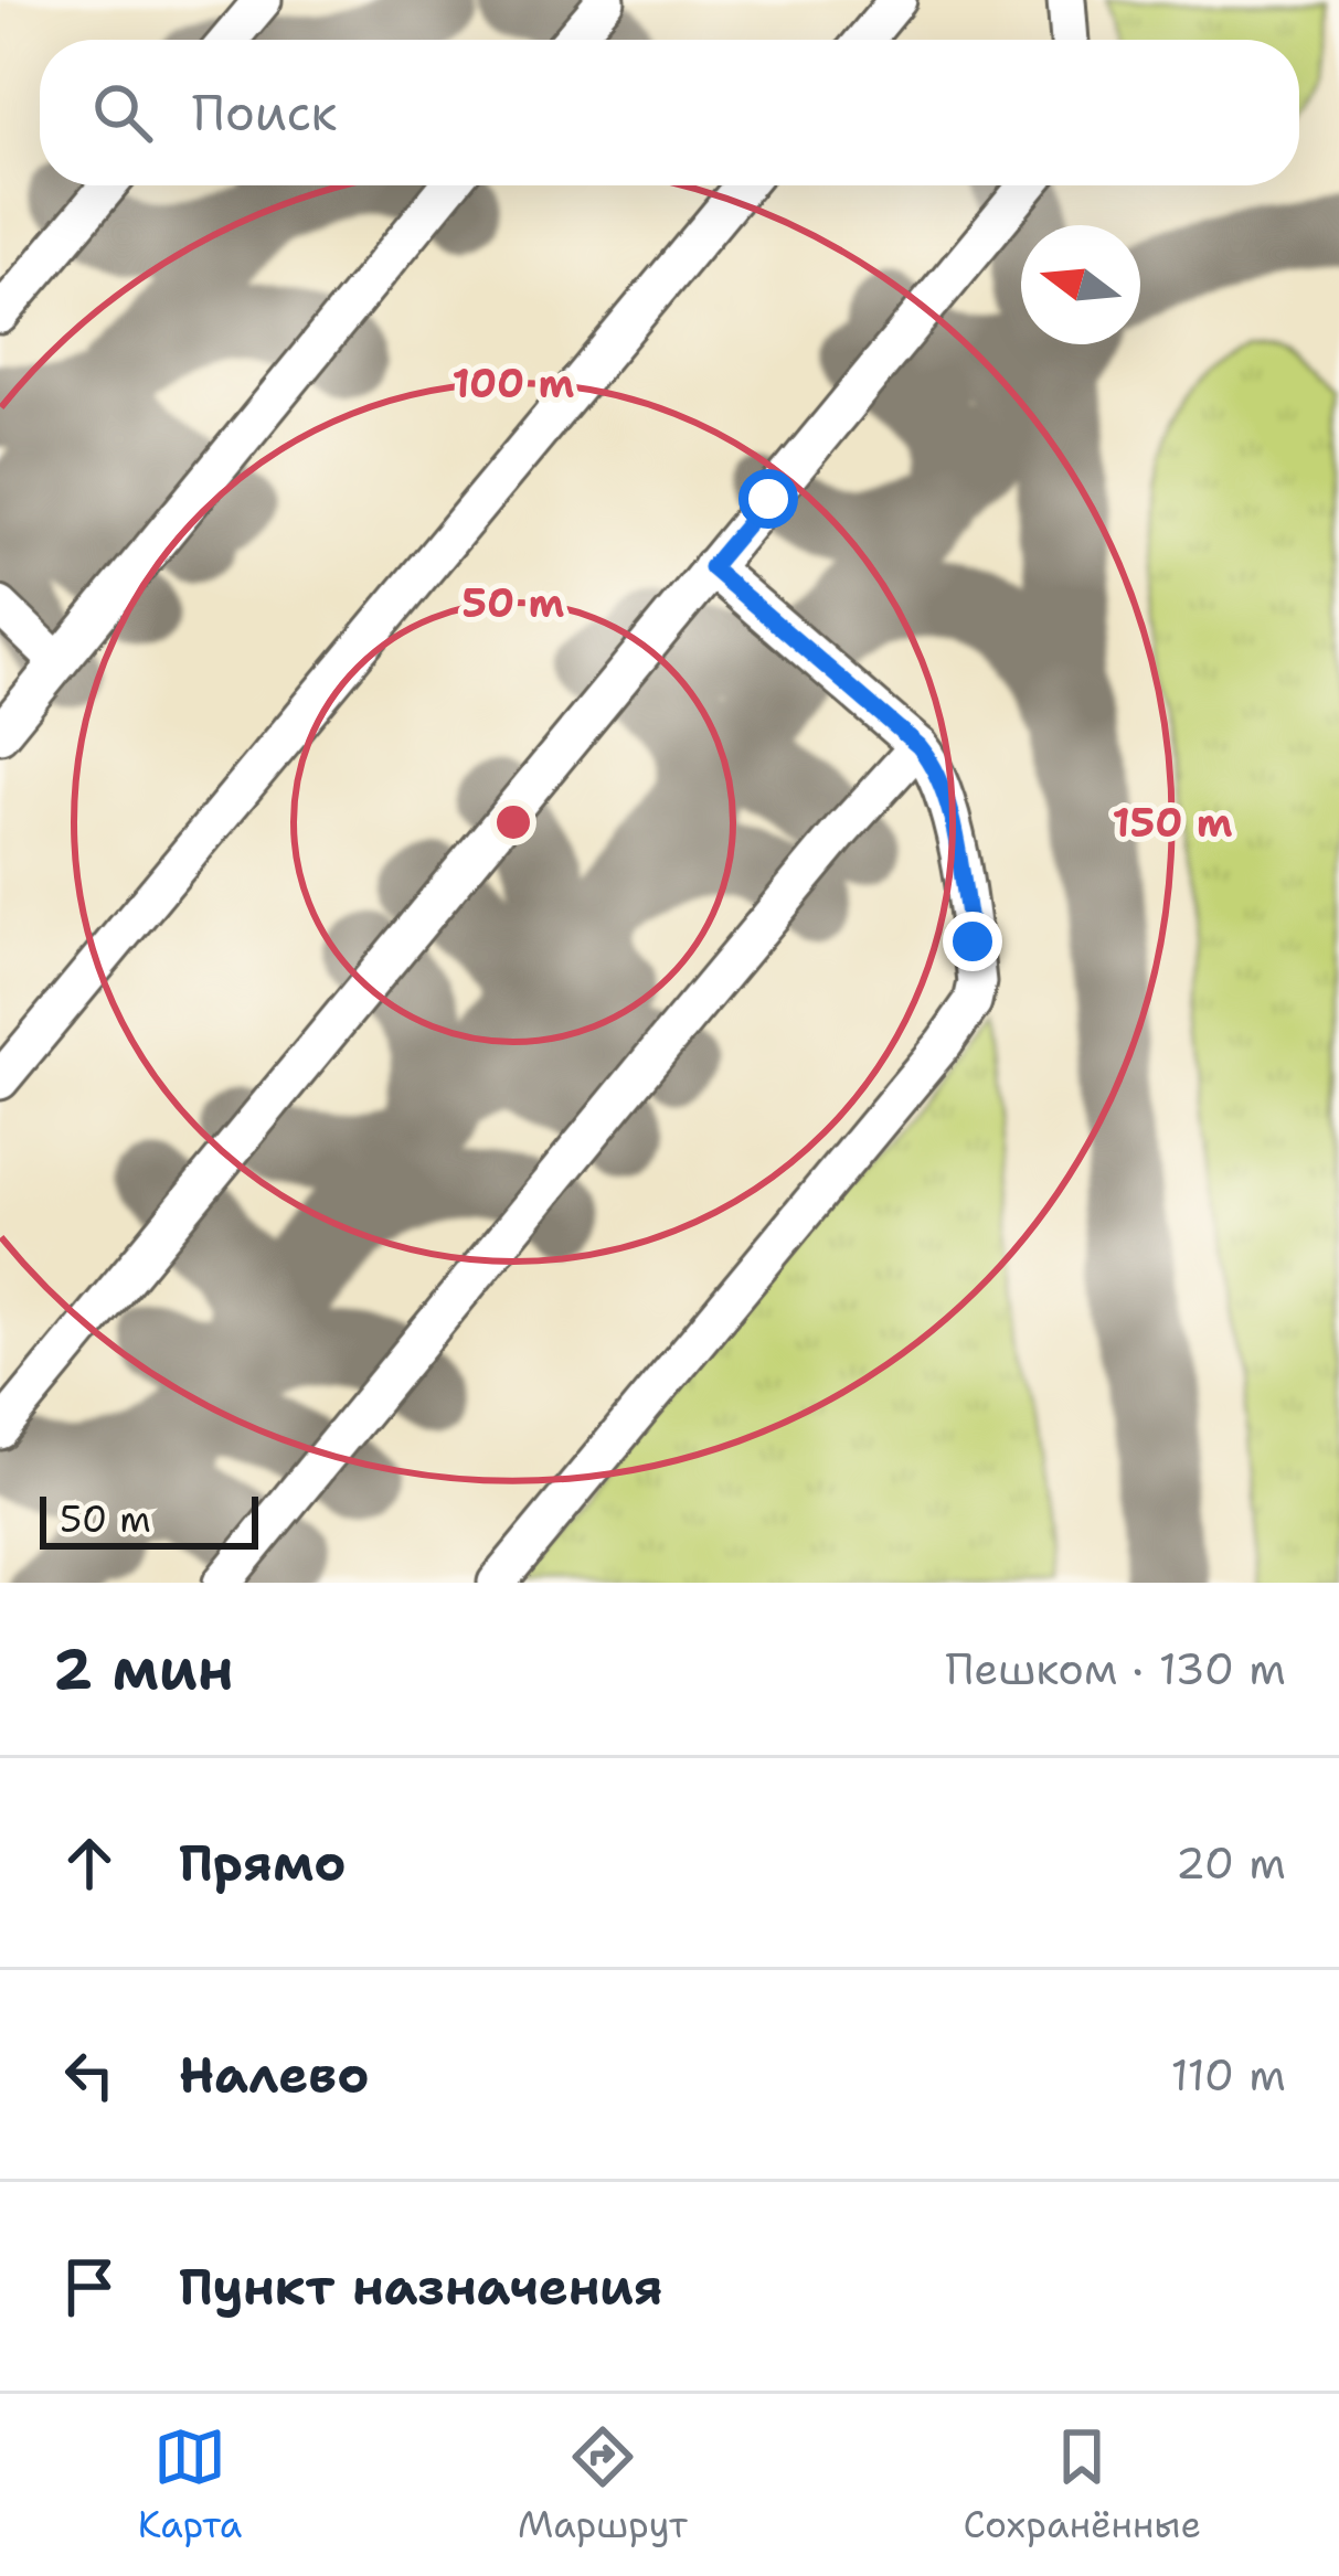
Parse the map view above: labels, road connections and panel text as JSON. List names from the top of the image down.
{
  "scale_bar": "50 m",
  "north": "left",
  "page": {
    "search": "Поиск",
    "scale": "50 m",
    "heading": ["2 мин", "Пешком · 130 m"],
    "list": [
      ["Прямо", "20 m"],
      ["Налево", "110 m"],
      "Пункт назначения"
    ],
    "nav": ["Карта", "Маршрут", "Сохранённые"]
  },
  "rings": ["100 m", "50 m", "150 m"]
}
